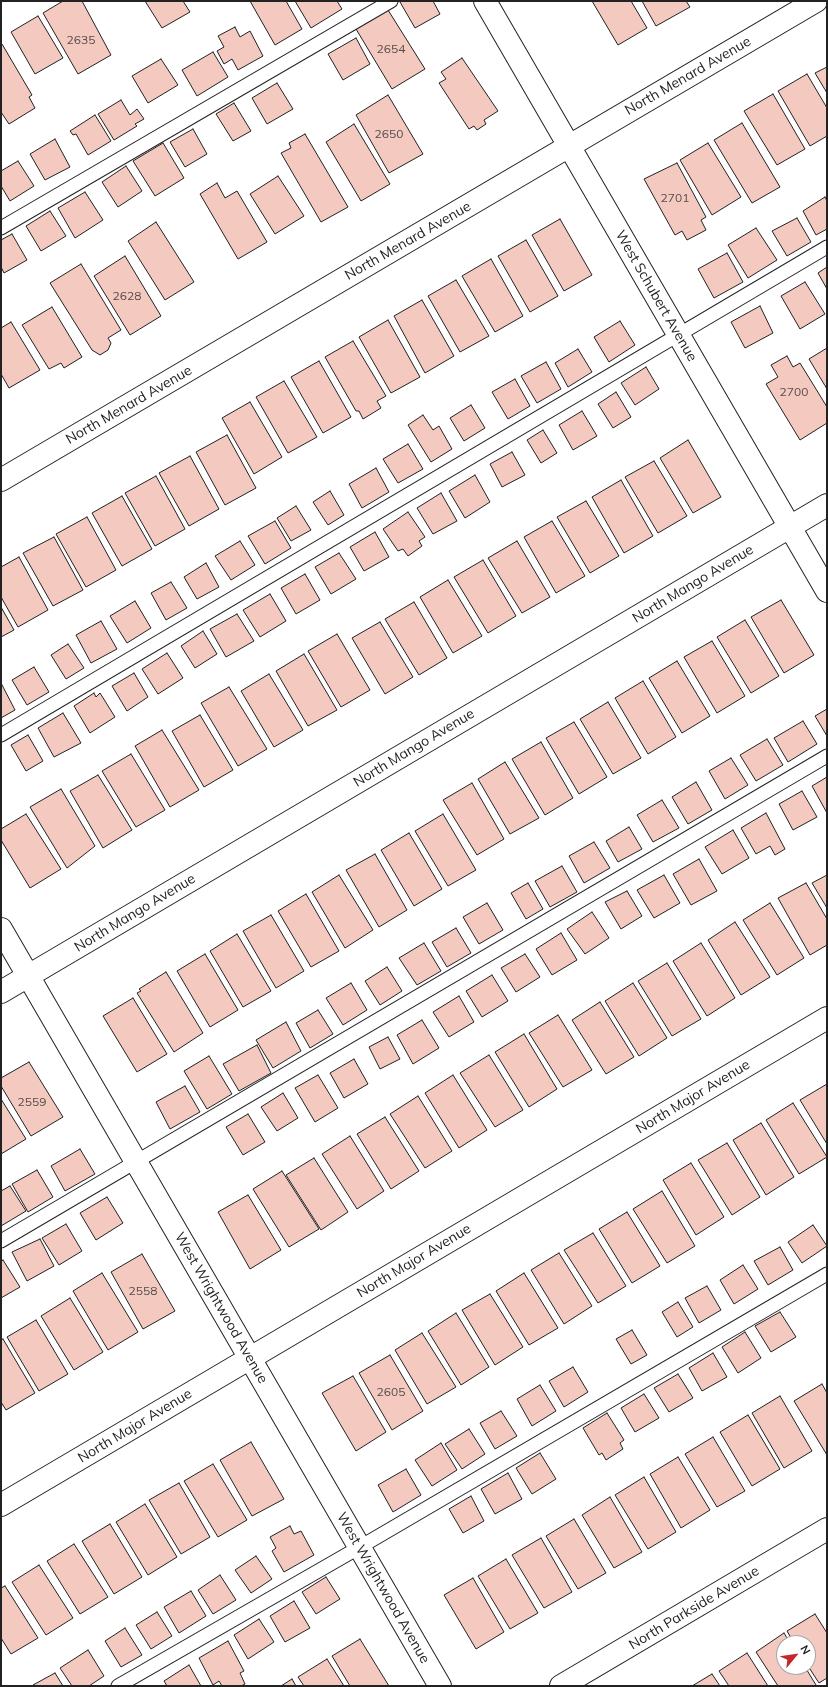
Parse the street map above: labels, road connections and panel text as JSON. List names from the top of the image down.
{
  "streets": {
    "street": [
      "North Menard Avenue",
      "West Schubert Avenue",
      "North Mango Avenue",
      "North Major Avenue",
      "West Wrightwood Avenue",
      "North Parkside Avenue"
    ]
  },
  "crossings": [
    ["North Menard Avenue", "West Schubert Avenue"],
    ["West Schubert Avenue", "North Mango Avenue"],
    ["North Mango Avenue", "West Wrightwood Avenue"],
    ["North Major Avenue", "West Wrightwood Avenue"]
  ],
  "house_numbers": [
    "2635",
    "2654",
    "2650",
    "2701",
    "2628",
    "2700",
    "2559",
    "2558",
    "2605"
  ],
  "north": "top right"
}
